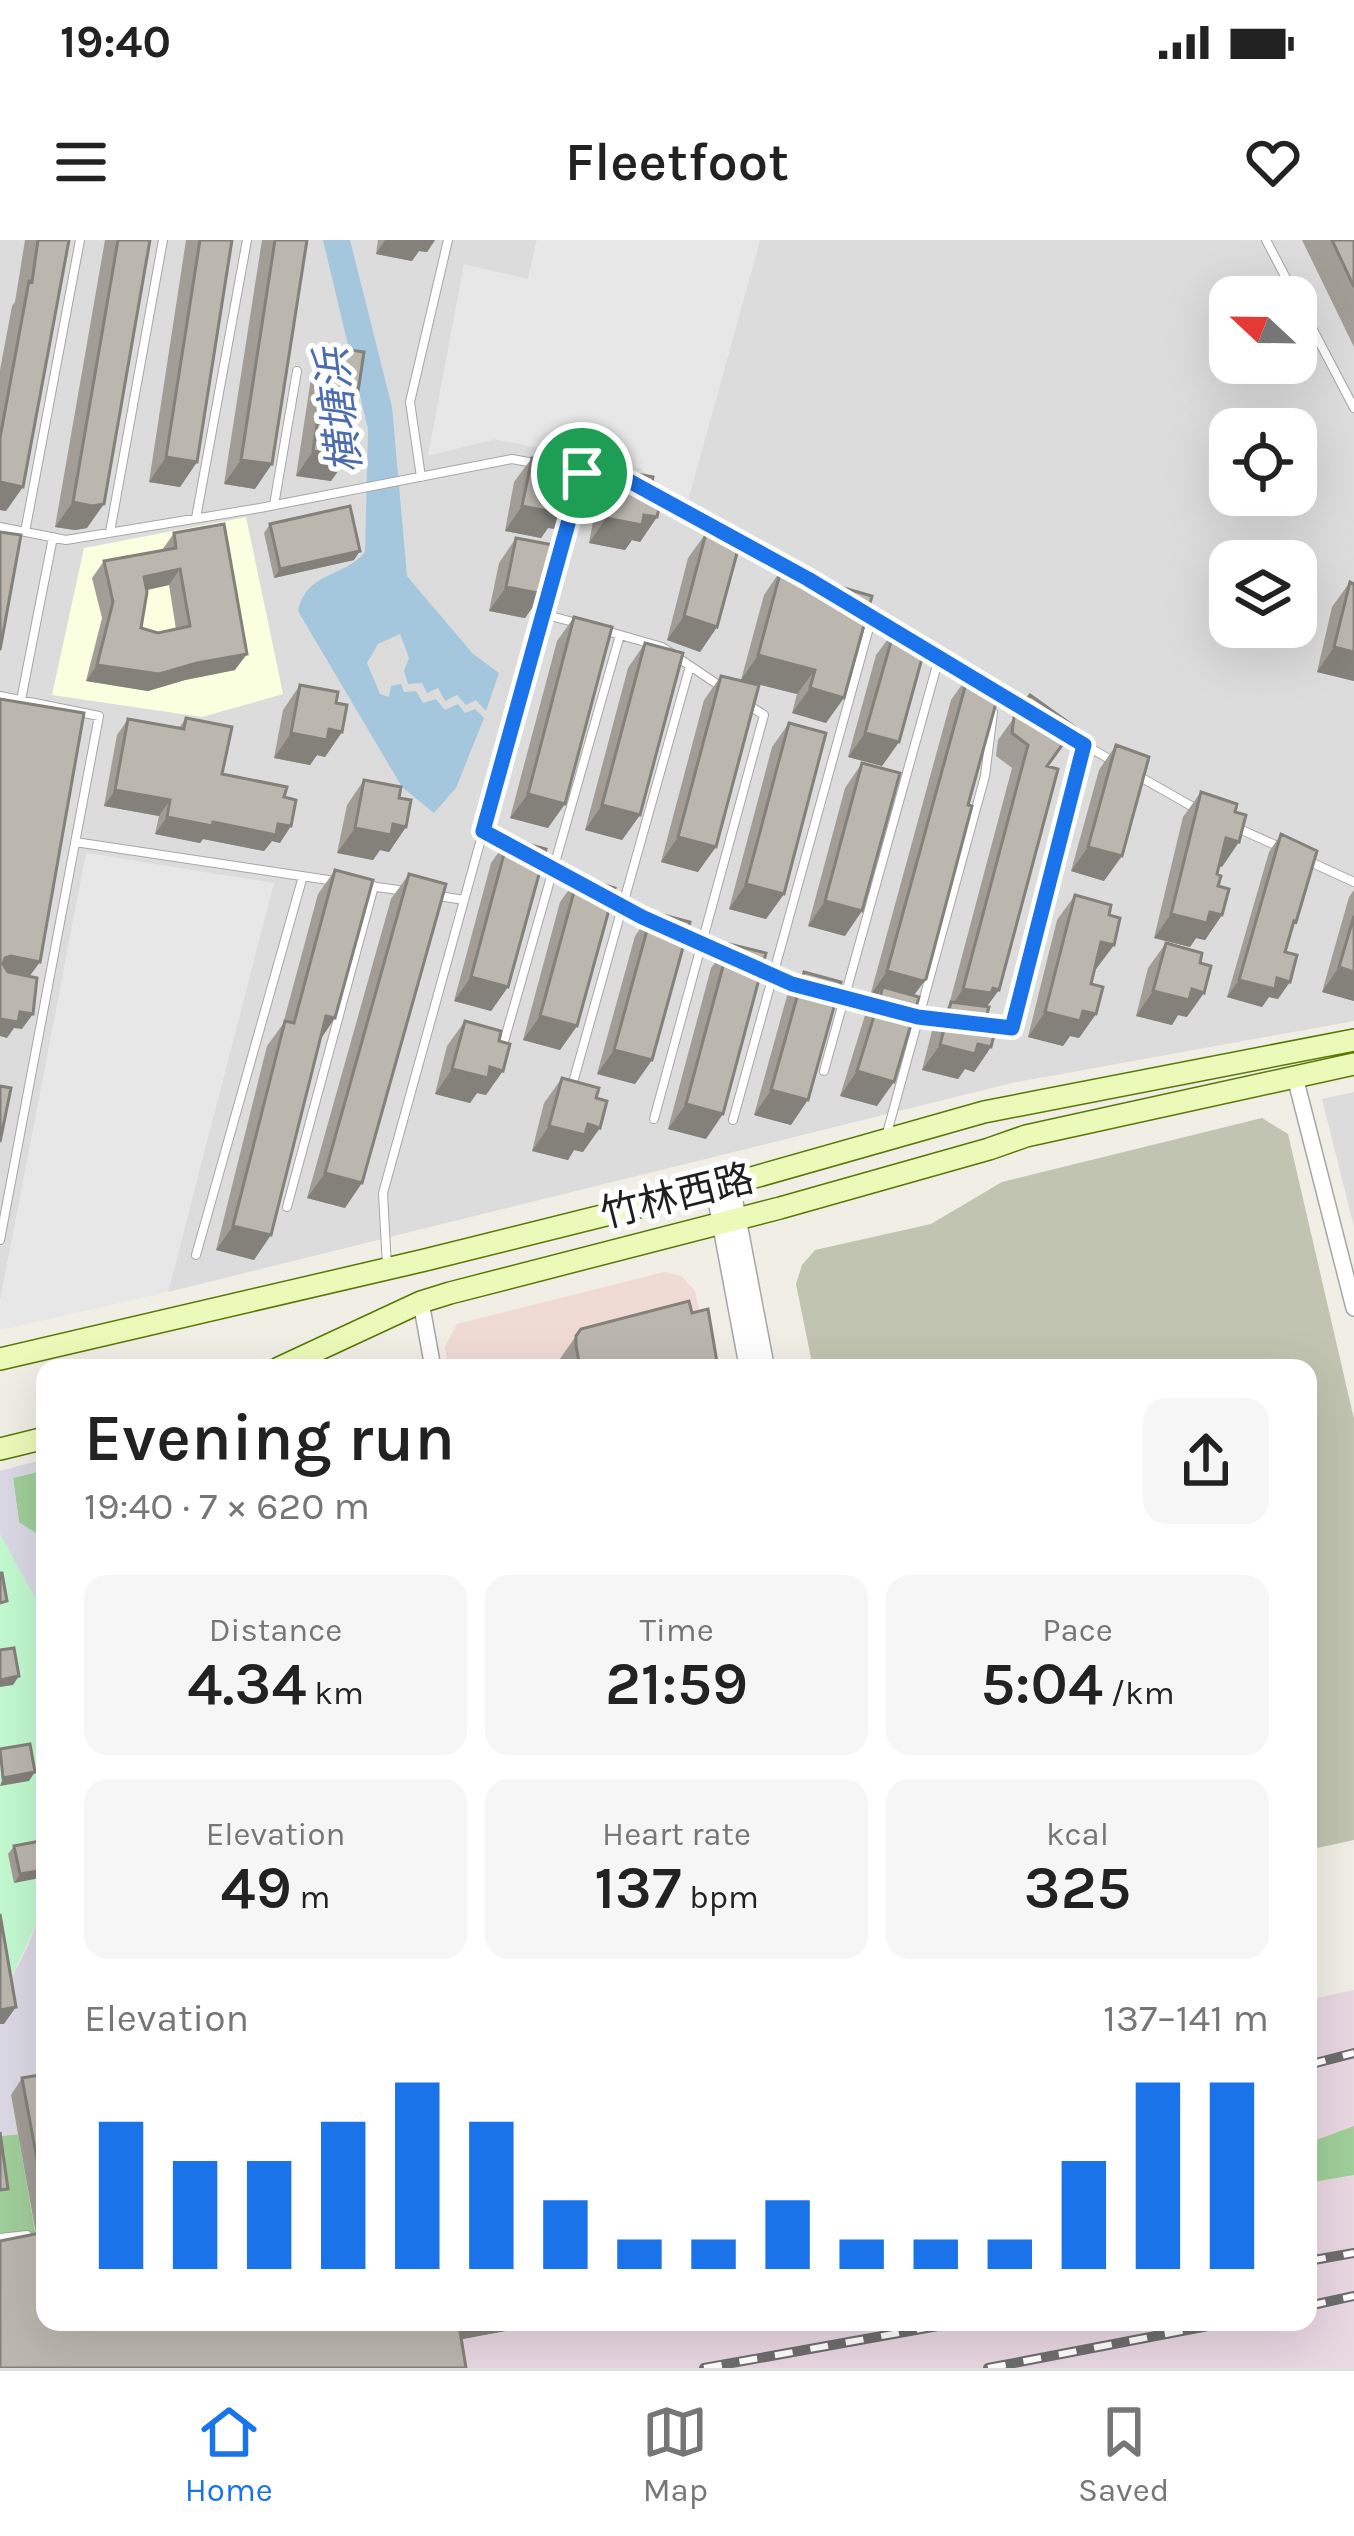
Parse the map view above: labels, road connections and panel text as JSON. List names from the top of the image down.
{
  "streets": {
    "main road": ["竹林西路"]
  },
  "water": ["横塘浜"],
  "north": "left",
  "page": {
    "status": "19:40",
    "header": "Fleetfoot",
    "heading": ["Evening run", "19:40 · 7 × 620 m"],
    "stats": [
      ["Distance", "4.34 km"],
      ["Time", "21:59"],
      ["Pace", "5:04 /km"],
      ["Elevation", "49 m"],
      ["Heart rate", "137 bpm"],
      ["kcal", "325"]
    ],
    "chart": ["Elevation", "137–141 m"],
    "tabs": ["Home", "Map", "Saved"]
  }
}
